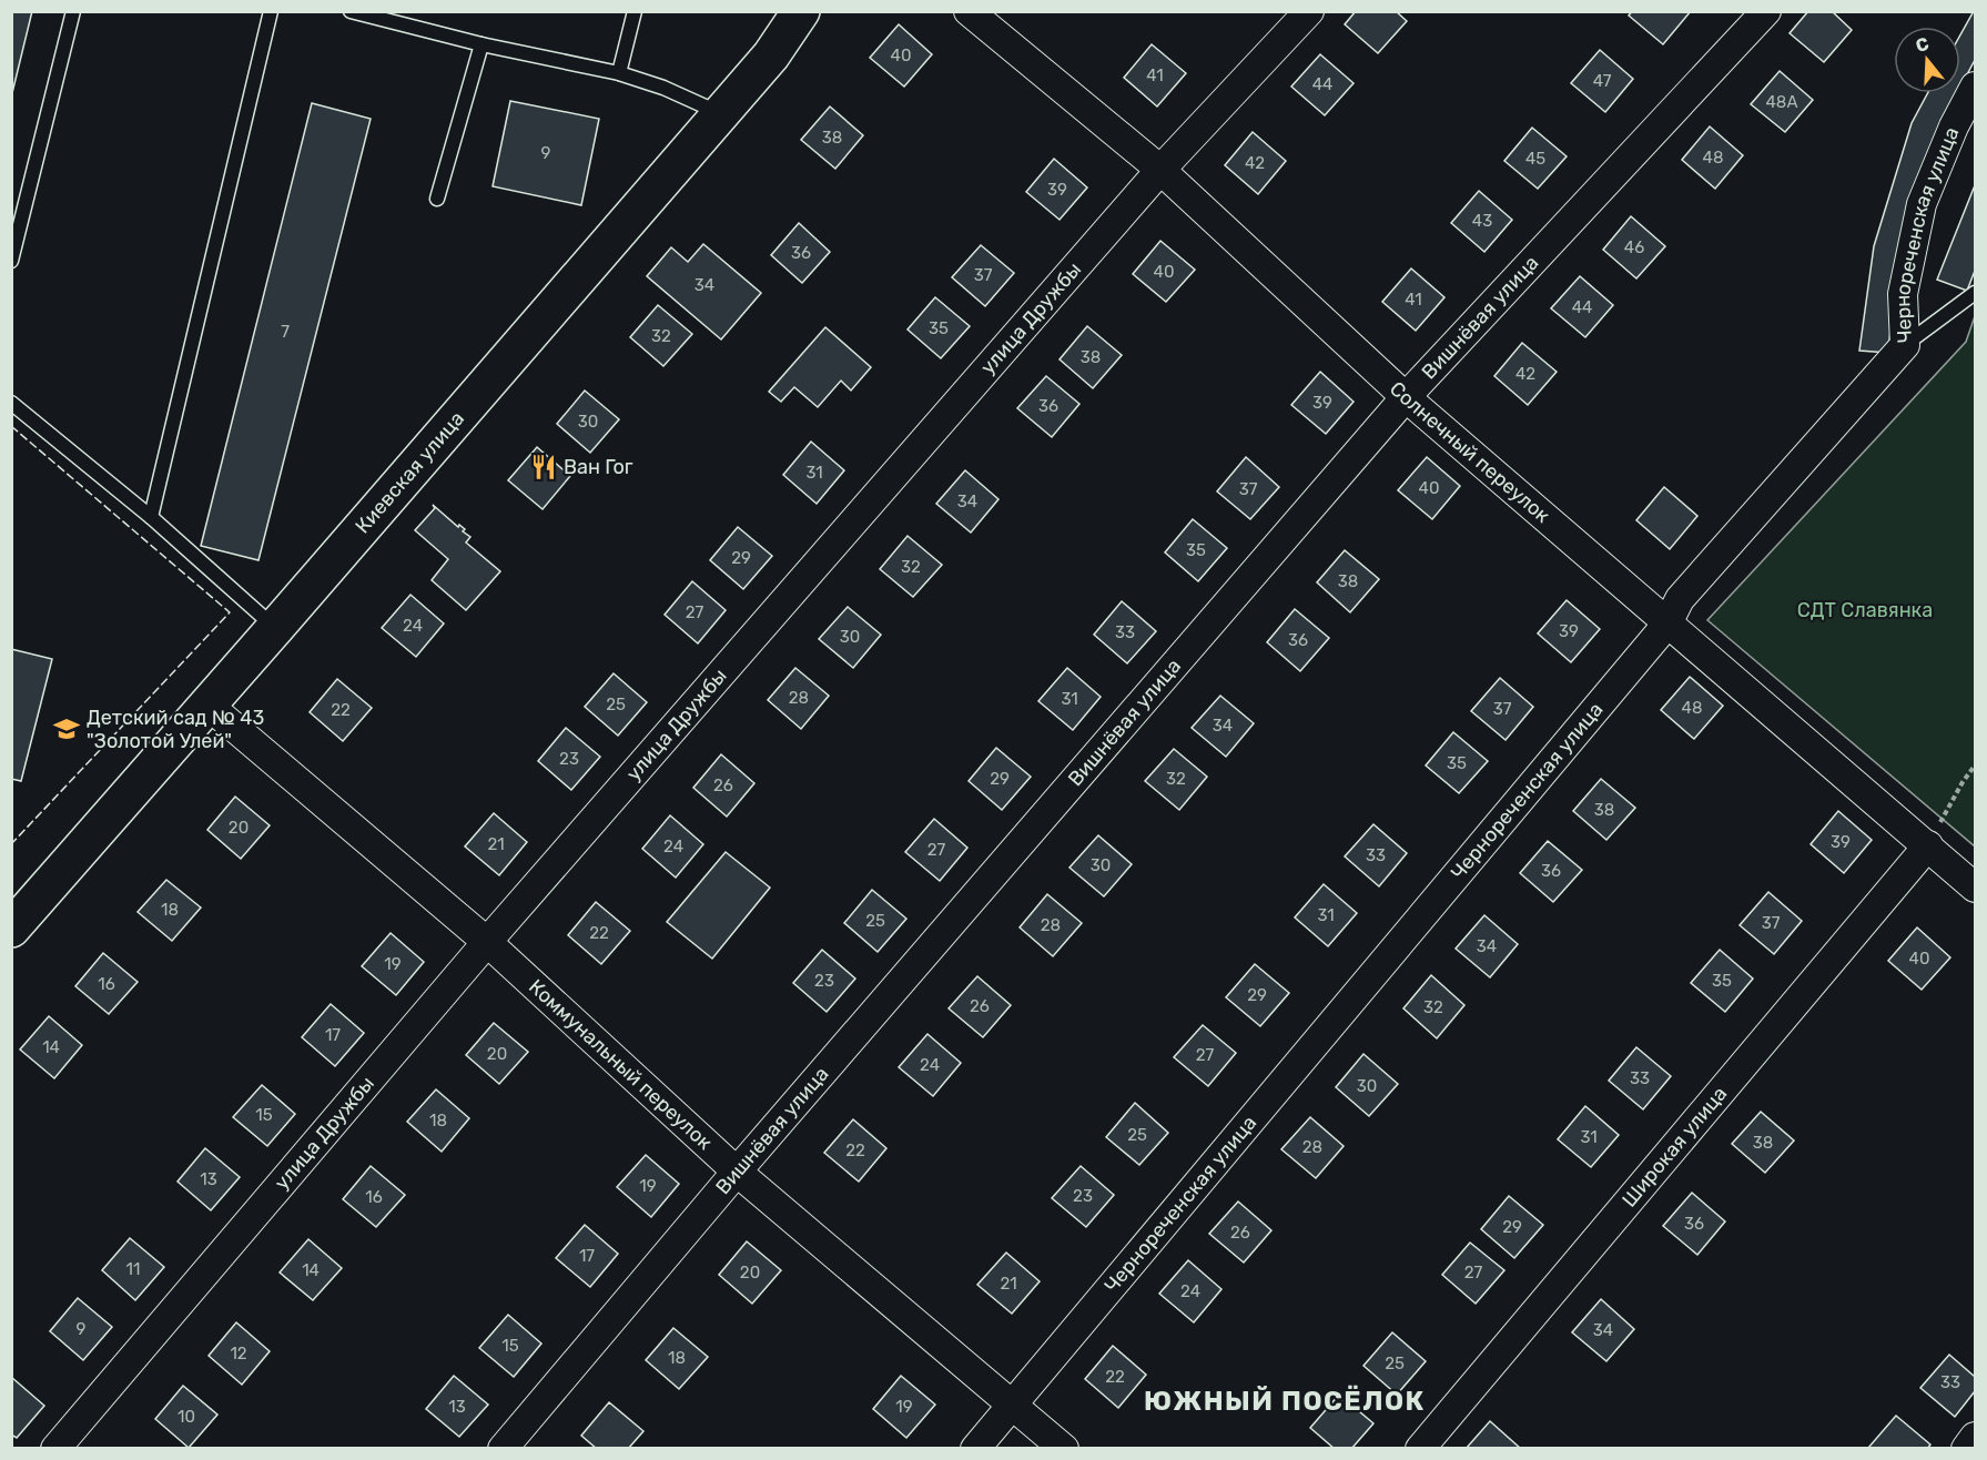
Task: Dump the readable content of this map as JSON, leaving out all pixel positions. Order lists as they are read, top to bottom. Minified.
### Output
{"streets":{"main road":["Киевская улица"],"street":["Чернореченская улица","Вишнёвая улица","улица Дружбы","Солнечный переулок","Коммунальный переулок","Широкая улица"]},"crossings":[["Чернореченская улица","Солнечный переулок"],["Чернореченская улица","Коммунальный переулок"],["Вишнёвая улица","Солнечный переулок"],["Вишнёвая улица","Коммунальный переулок"],["улица Дружбы","Солнечный переулок"],["улица Дружбы","Коммунальный переулок"],["Солнечный переулок","Широкая улица"],["Киевская улица","Коммунальный переулок"]],"districts":["ЮЖНЫЙ ПОСЁЛОК"],"parks":["СДТ Славянка"],"places":{"restaurant":["Ван Гог"],"school or university":["Детский сад № 43 \"Золотой Улей\""]},"house_numbers":["40","41","47","44","48А","38","9","48","45","42","39","43","46","36","40","37","34","41","44","35","7","32","38","42","39","36","30","31","40","37","34","35","29","32","38","27","24","39","33","30","36","28","31","25","48","37","22","34","23","35","29","32","26","38","20","39","21","24","27","33","30","36","18","31","25","37","28","22","34","40","19","23","35","16","29","26","32","17","14","20","27","24","33","30","15","18","25","31","38","28","22","13","19","23","16","36","29","26","17","11","14","20","27","21","24","9","34","15","12","18","25","22","33","13","19","10"],"north":"top"}
